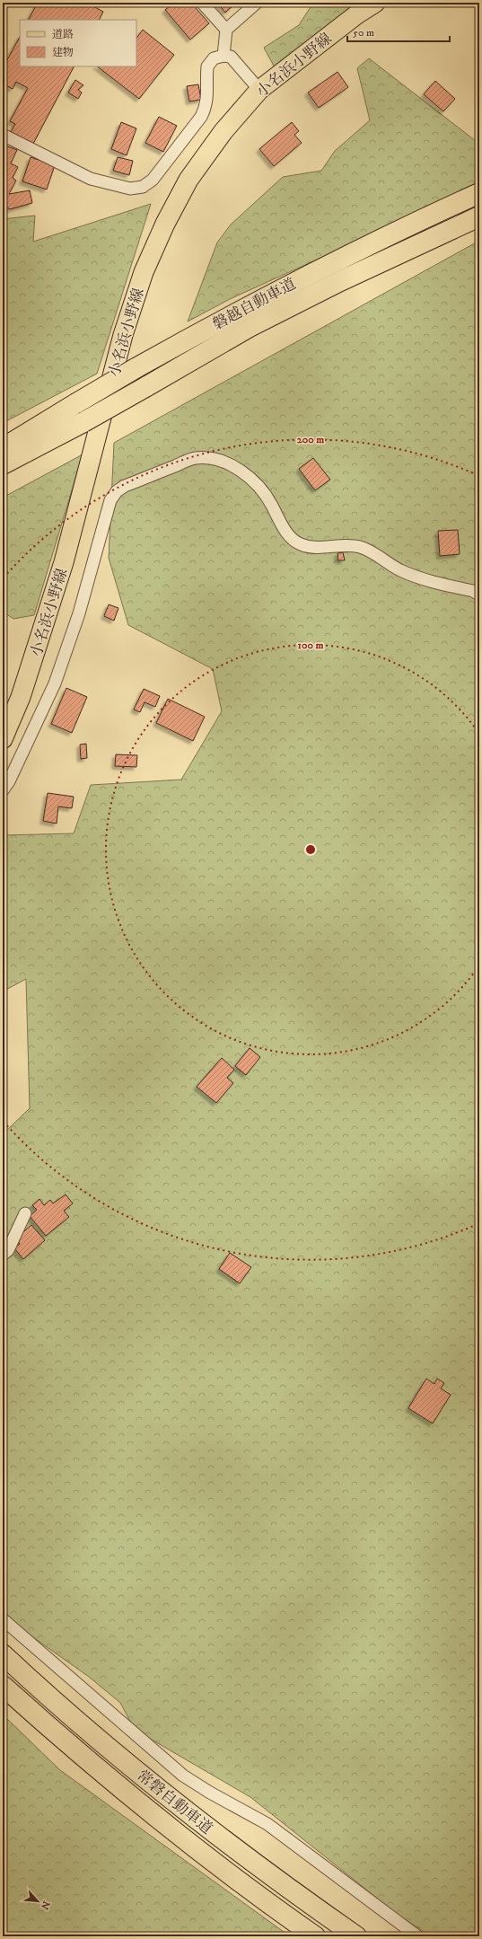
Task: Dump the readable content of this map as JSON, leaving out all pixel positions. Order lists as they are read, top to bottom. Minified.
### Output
{"streets":{"highway":["磐越自動車道","常磐自動車道"],"main road":["小名浜小野線"]},"legend":["道路","建物"],"scale_bar":"50 m","north":"bottom right","rings":["200 m","100 m"]}
